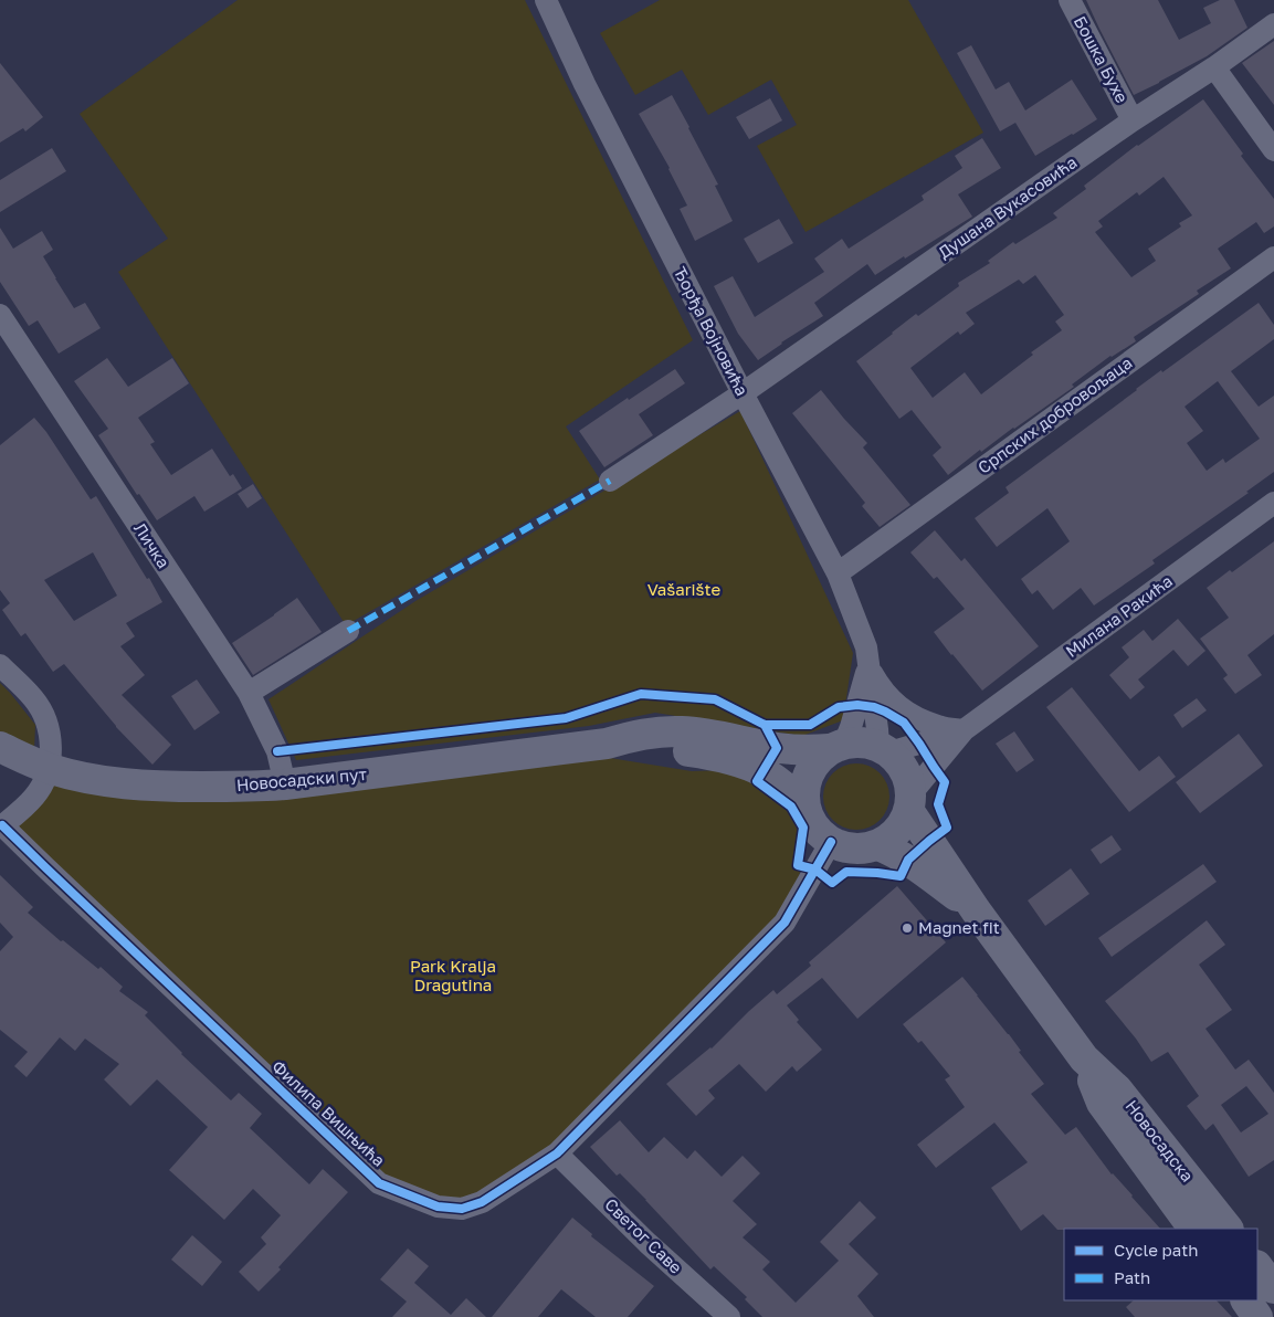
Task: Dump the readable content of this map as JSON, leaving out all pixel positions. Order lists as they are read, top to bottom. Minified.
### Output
{"streets":{"main road":["Новосадски пут","Новосадска"],"street":["Бошка Бухе","Душана Вукасовића","Ђорђа Војновића","Српских добровољаца","Личка","Милана Ракића","Филипа Вишњића","Светог Саве"]},"crossings":[["Бошка Бухе","Душана Вукасовића"],["Душана Вукасовића","Ђорђа Војновића"],["Ђорђа Војновића","Српских добровољаца"],["Ђорђа Војновића","Милана Ракића"],["Ђорђа Војновића","Новосадски пут"],["Ђорђа Војновића","Филипа Вишњића"],["Ђорђа Војновића","Новосадска"],["Личка","Новосадски пут"],["Милана Ракића","Новосадски пут"],["Милана Ракића","Филипа Вишњића"],["Милана Ракића","Новосадска"],["Новосадски пут","Филипа Вишњића"],["Новосадски пут","Новосадска"],["Филипа Вишњића","Новосадска"],["Филипа Вишњића","Светог Саве"]],"parks":["Vašarište","Park Kralja Dragutina"],"places":["Magnet fit"],"legend":["Cycle path","Path"]}
